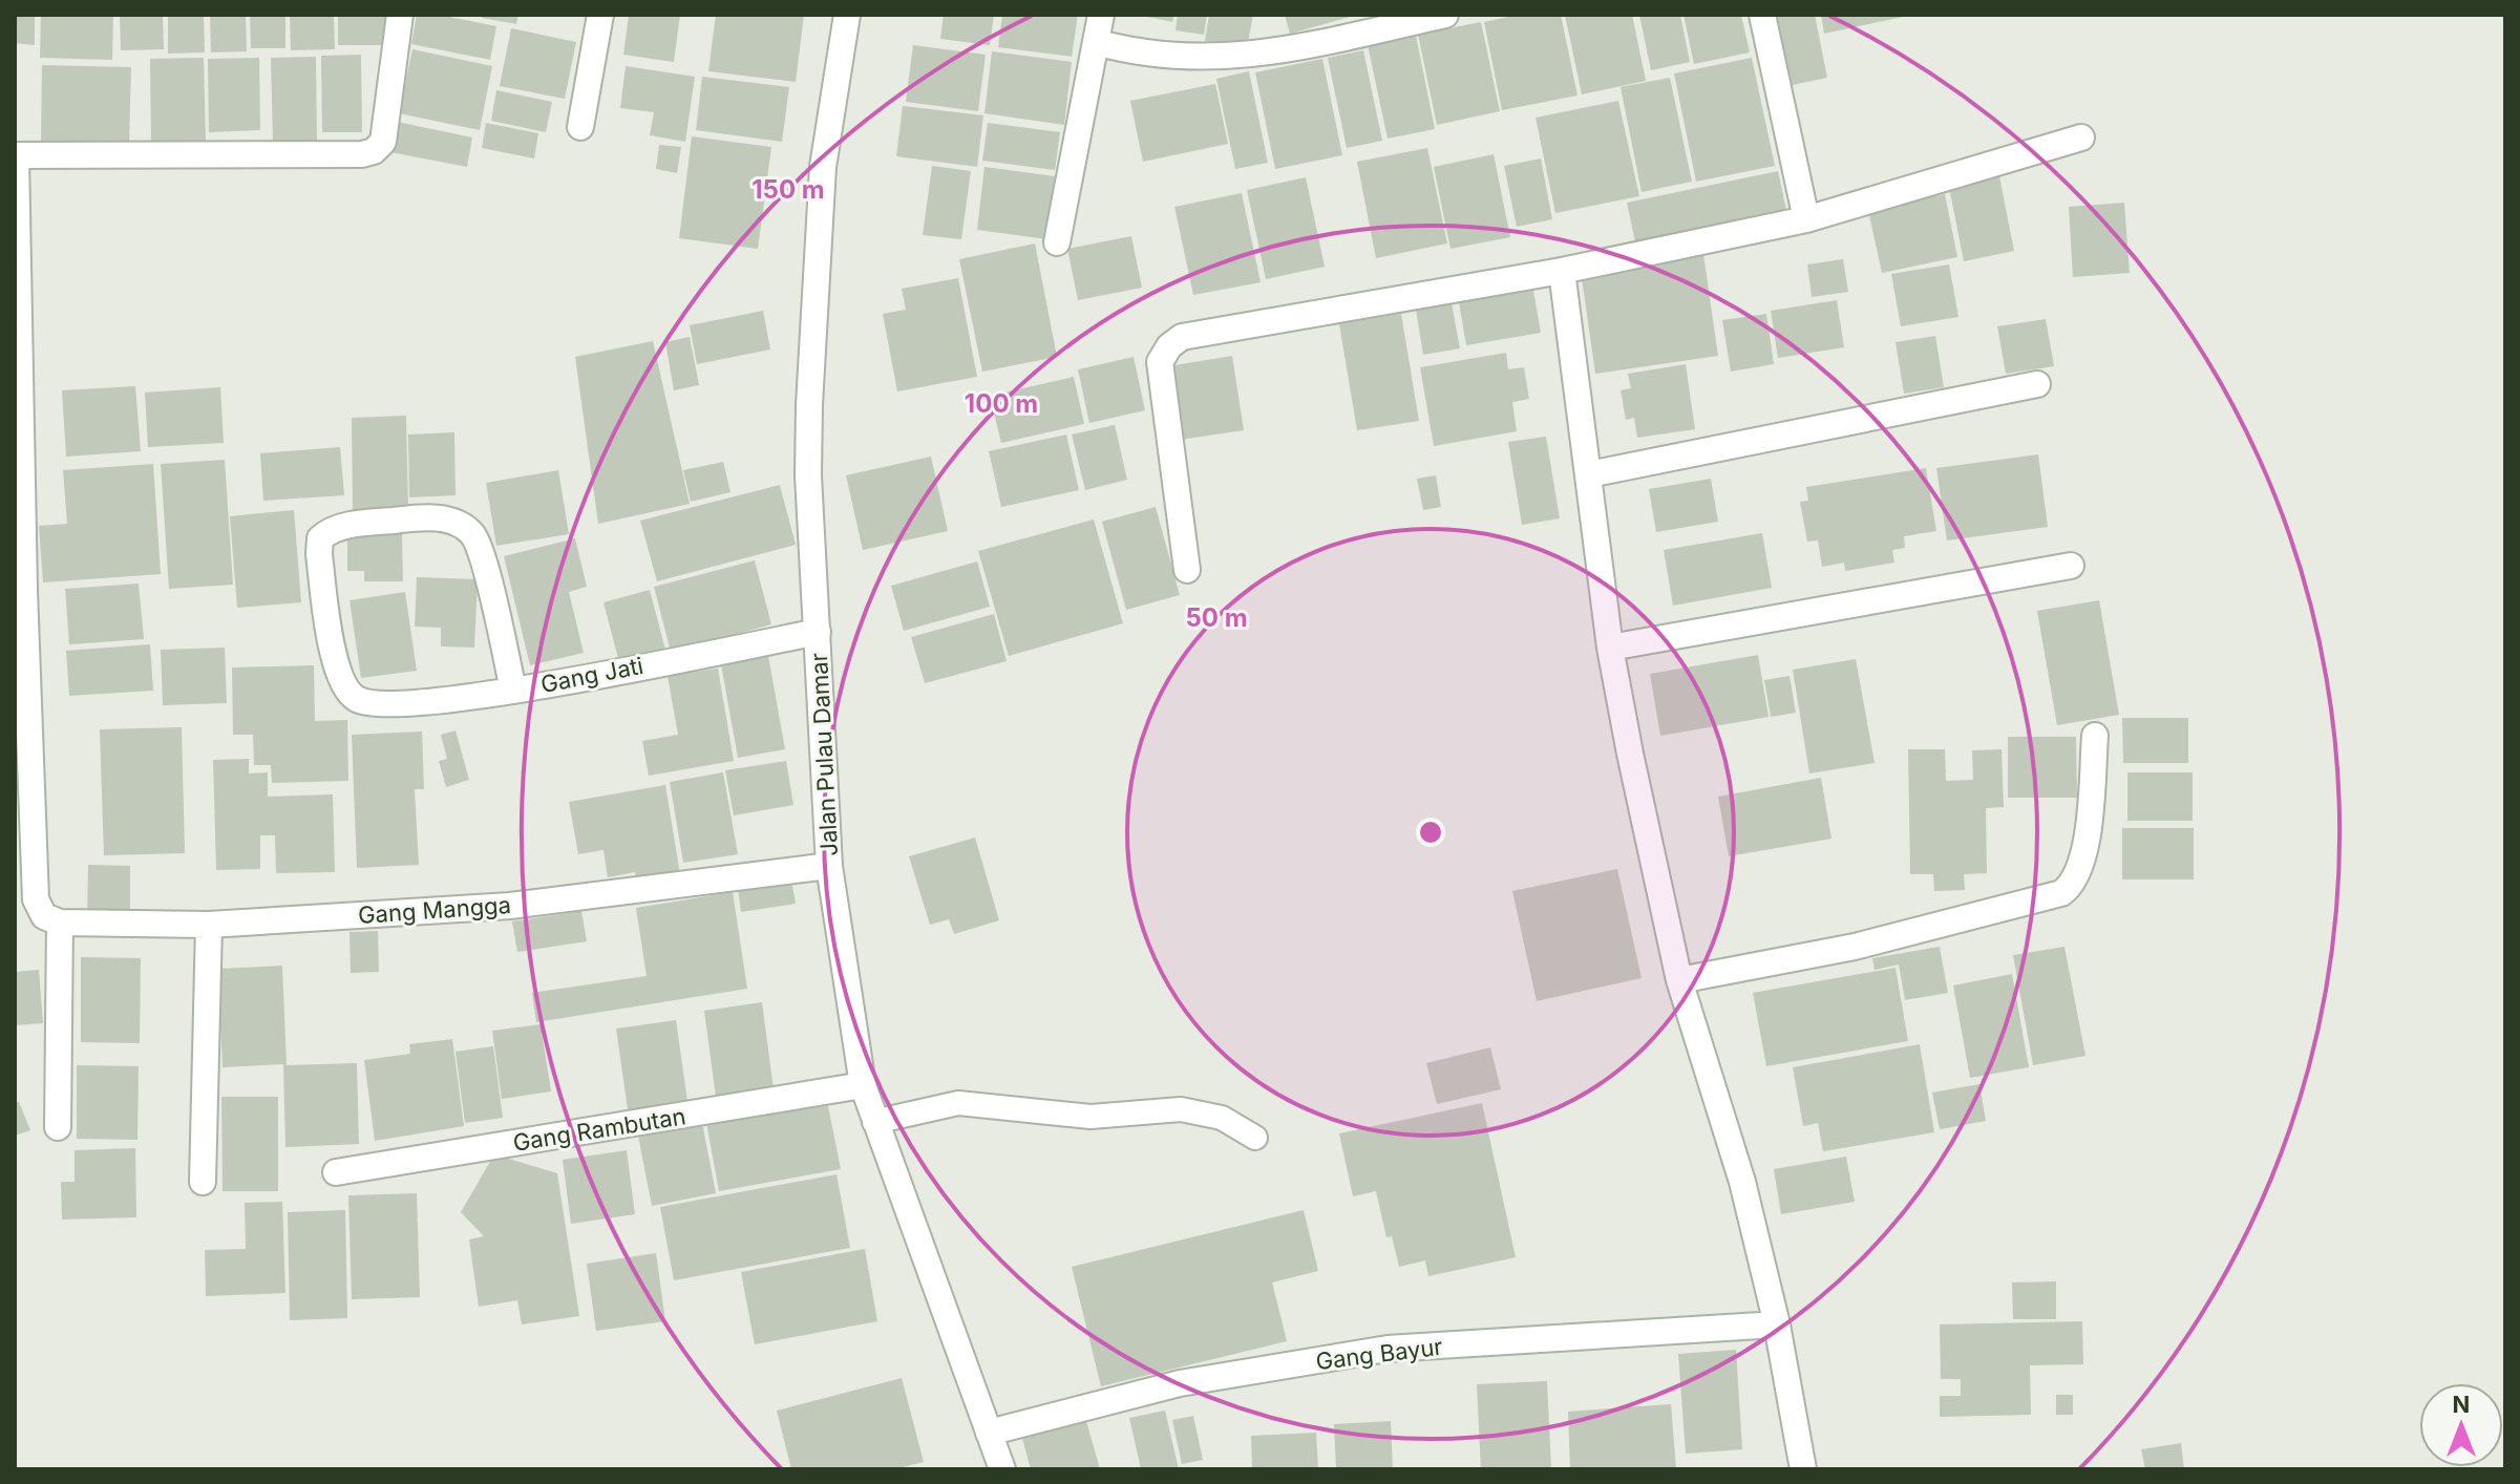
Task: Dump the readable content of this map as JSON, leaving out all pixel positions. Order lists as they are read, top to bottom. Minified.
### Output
{"streets":{"street":["Gang Jati","Jalan Pulau Damar","Gang Mangga","Gang Rambutan","Gang Bayur"]},"crossings":[["Gang Jati","Jalan Pulau Damar"],["Jalan Pulau Damar","Gang Mangga"],["Jalan Pulau Damar","Gang Rambutan"],["Jalan Pulau Damar","Gang Bayur"]],"north":"top","rings":["150 m","100 m","50 m"]}
